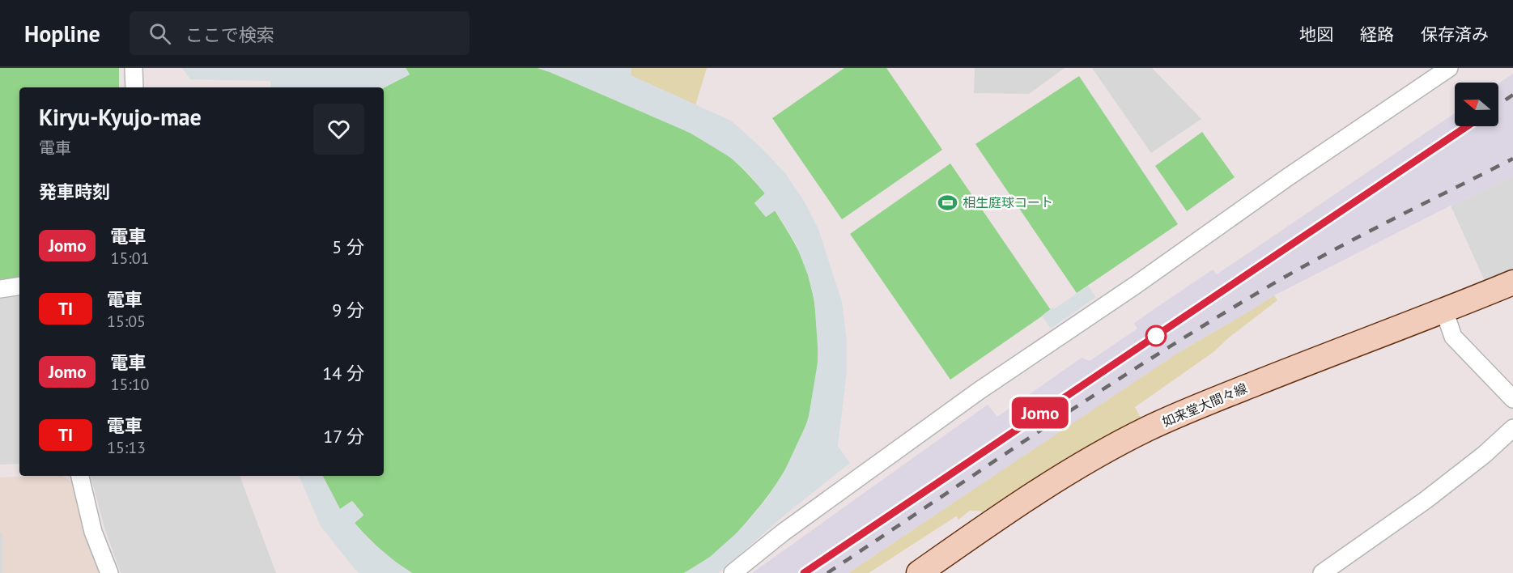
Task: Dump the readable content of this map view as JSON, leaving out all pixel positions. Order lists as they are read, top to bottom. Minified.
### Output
{"streets":{"main road":["如来堂大間々線"]},"places":{"sports":["相生庭球コート"]},"north":"left","page":{"header":"Hopline","search":"ここで検索","nav":["地図","経路","保存済み"],"on_map":"Jomo","heading":[["Kiryu-Kyujo-mae","電車"],"発車時刻"],"list":[{"mark":"Jomo","name":"電車","note":"15:01","value":"5 分"},{"mark":"TI","name":"電車","note":"15:05","value":"9 分"},{"mark":"Jomo","name":"電車","note":"15:10","value":"14 分"},{"mark":"TI","name":"電車","note":"15:13","value":"17 分"}]}}
